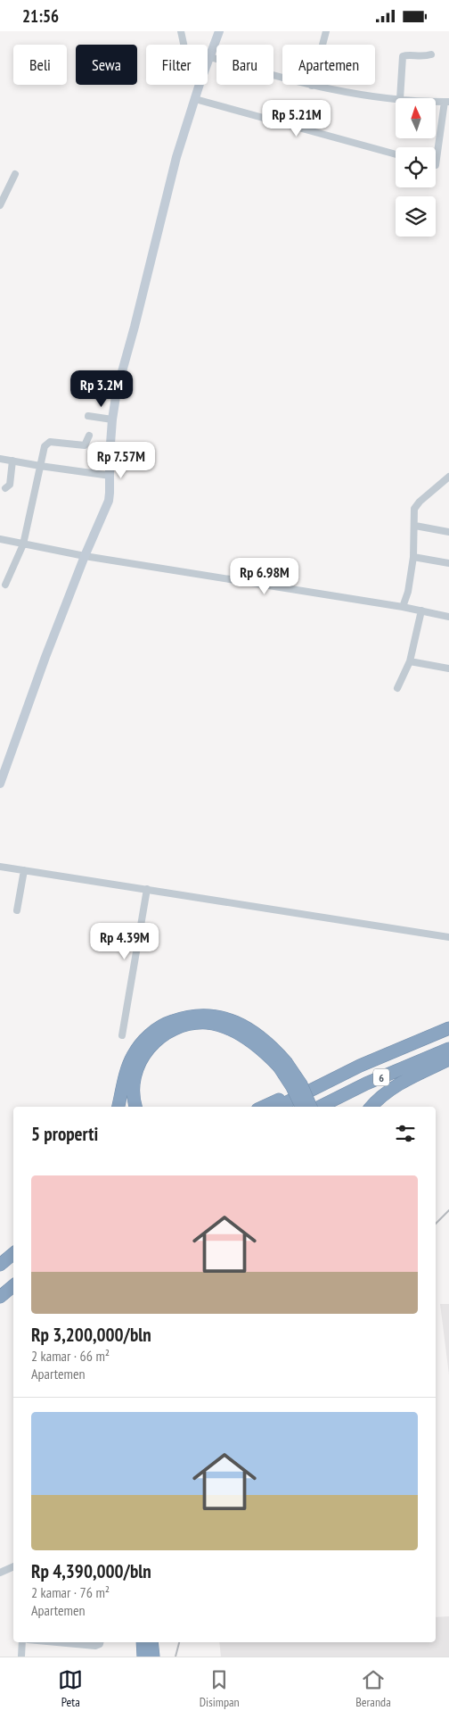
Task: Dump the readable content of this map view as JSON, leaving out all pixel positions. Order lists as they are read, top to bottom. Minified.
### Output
{"streets":{"highway":["6"]},"north":"top","page":{"status":"21:56","chip":["Beli","Sewa","Filter","Baru","Apartemen"],"price":["Rp 5.21M","Rp 3.2M","Rp 7.57M","Rp 6.98M","Rp 4.39M"],"heading":"5 properti","list":[{"name":"Rp 3,200,000/bln","note":"2 kamar · 66 m² · Apartemen"},{"name":"Rp 4,390,000/bln","note":"2 kamar · 76 m² · Apartemen"}],"tabs":["Peta","Disimpan","Beranda"]}}
